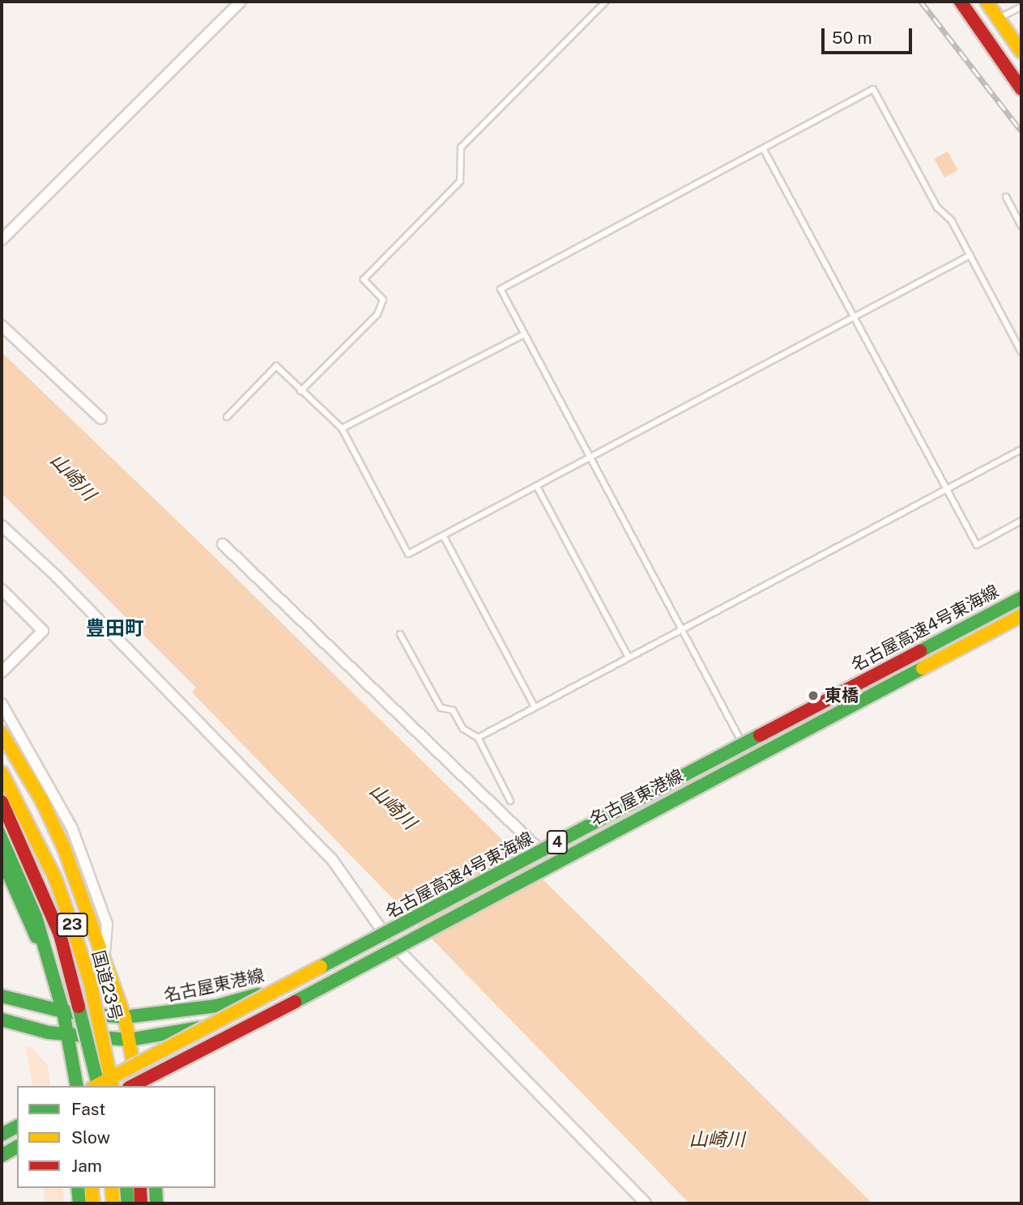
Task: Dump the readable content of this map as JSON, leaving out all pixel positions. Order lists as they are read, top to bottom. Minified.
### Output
{"streets":{"main road":["名古屋高速4号東海線","名古屋東港線","4","23","国道23号"]},"crossings":[["名古屋高速4号東海線","名古屋東港線"]],"districts":["豊田町"],"water":["山崎川"],"places":["東橋"],"legend":["Fast","Slow","Jam"],"scale_bar":"50 m"}
